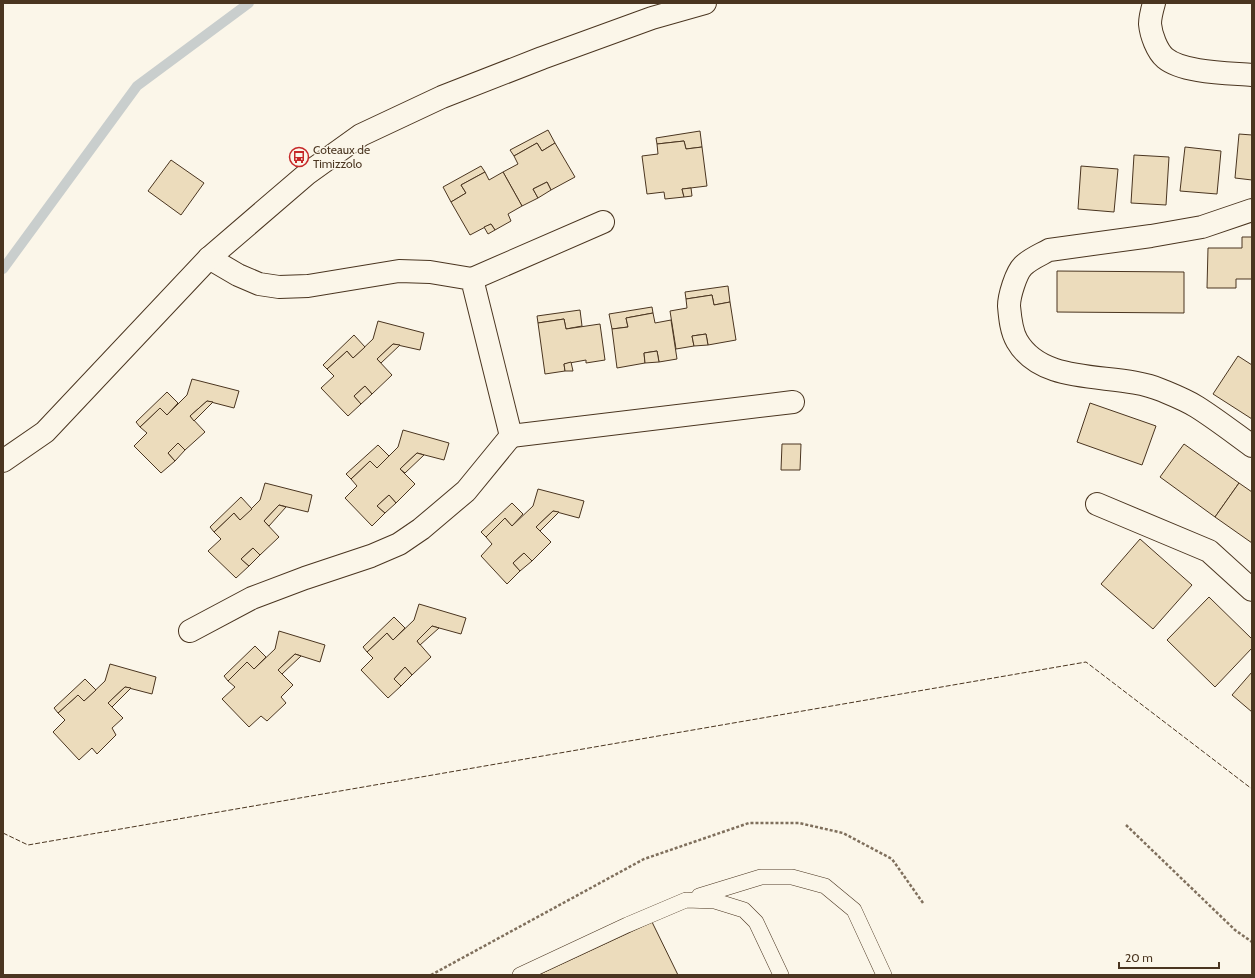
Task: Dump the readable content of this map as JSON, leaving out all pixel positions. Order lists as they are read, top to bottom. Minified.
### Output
{"places":{"bus stop":["Coteaux de Timizzolo"]},"scale_bar":"20 m"}
